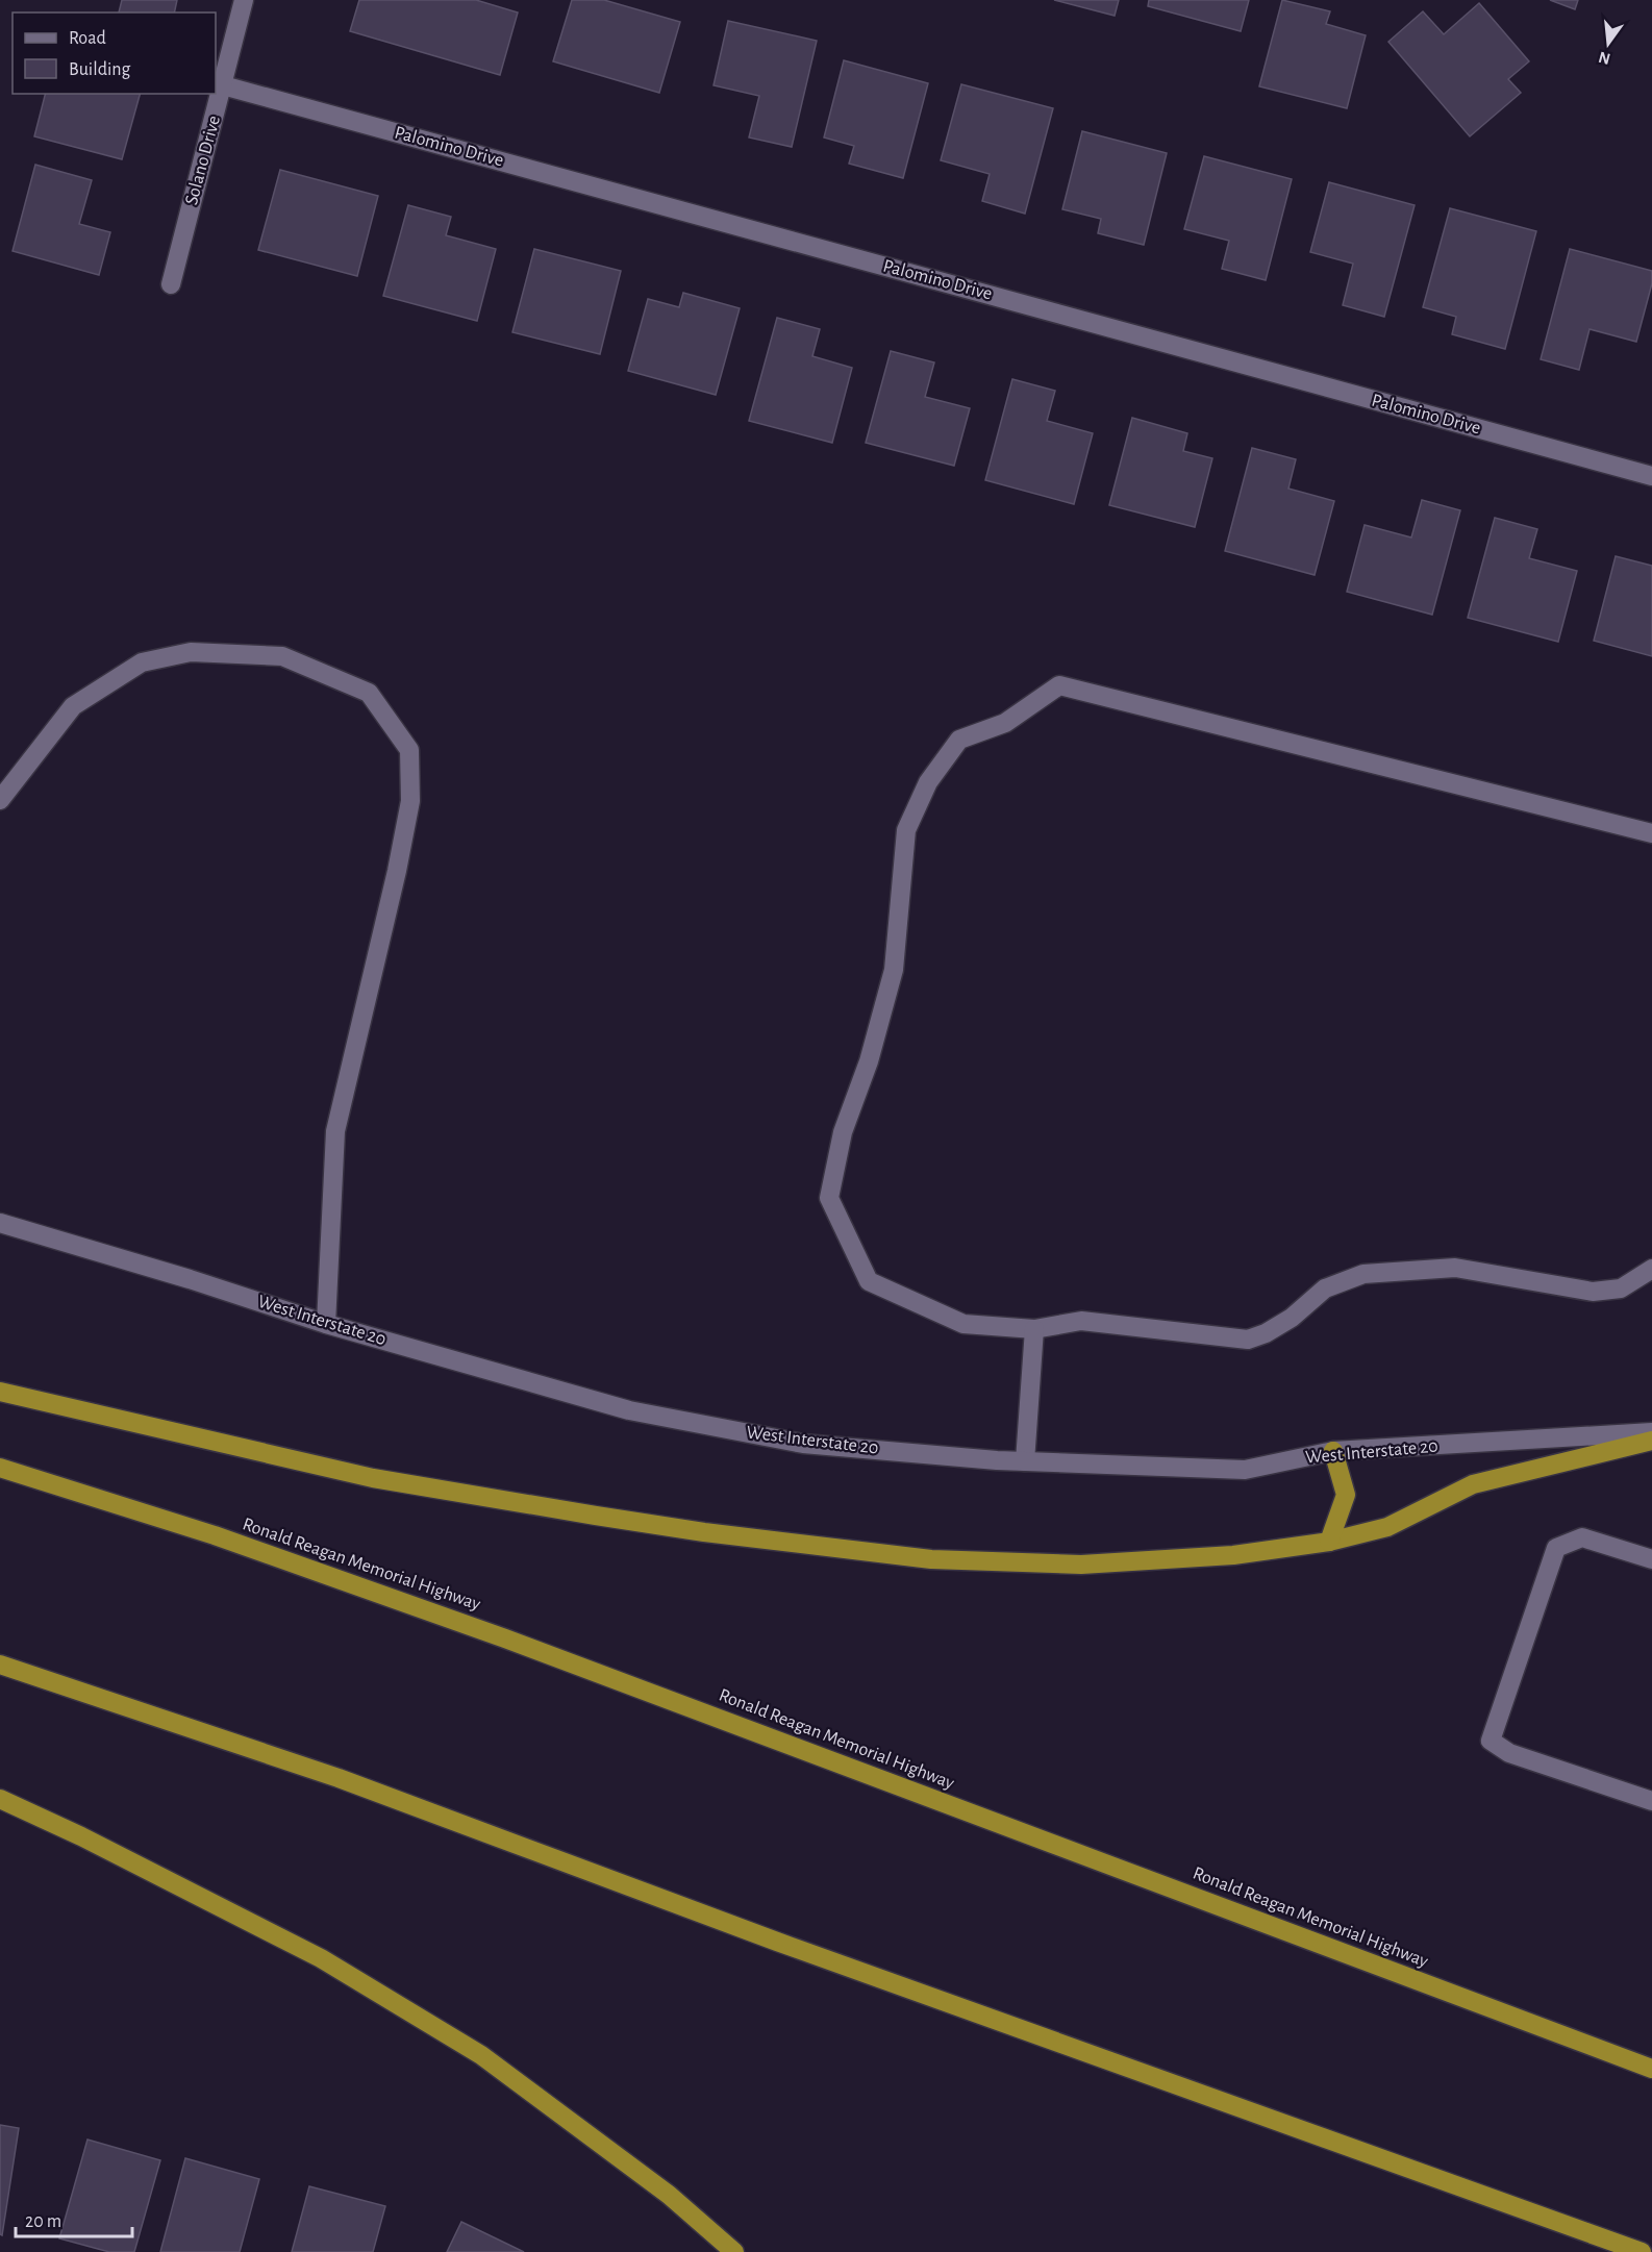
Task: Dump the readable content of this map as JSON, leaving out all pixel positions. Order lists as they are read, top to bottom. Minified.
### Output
{"streets":{"highway":["Ronald Reagan Memorial Highway"],"street":["Palomino Drive","Solano Drive","West Interstate 20"]},"crossings":[["Palomino Drive","Solano Drive"]],"legend":["Road","Building"],"scale_bar":"20 m","north":"bottom"}
